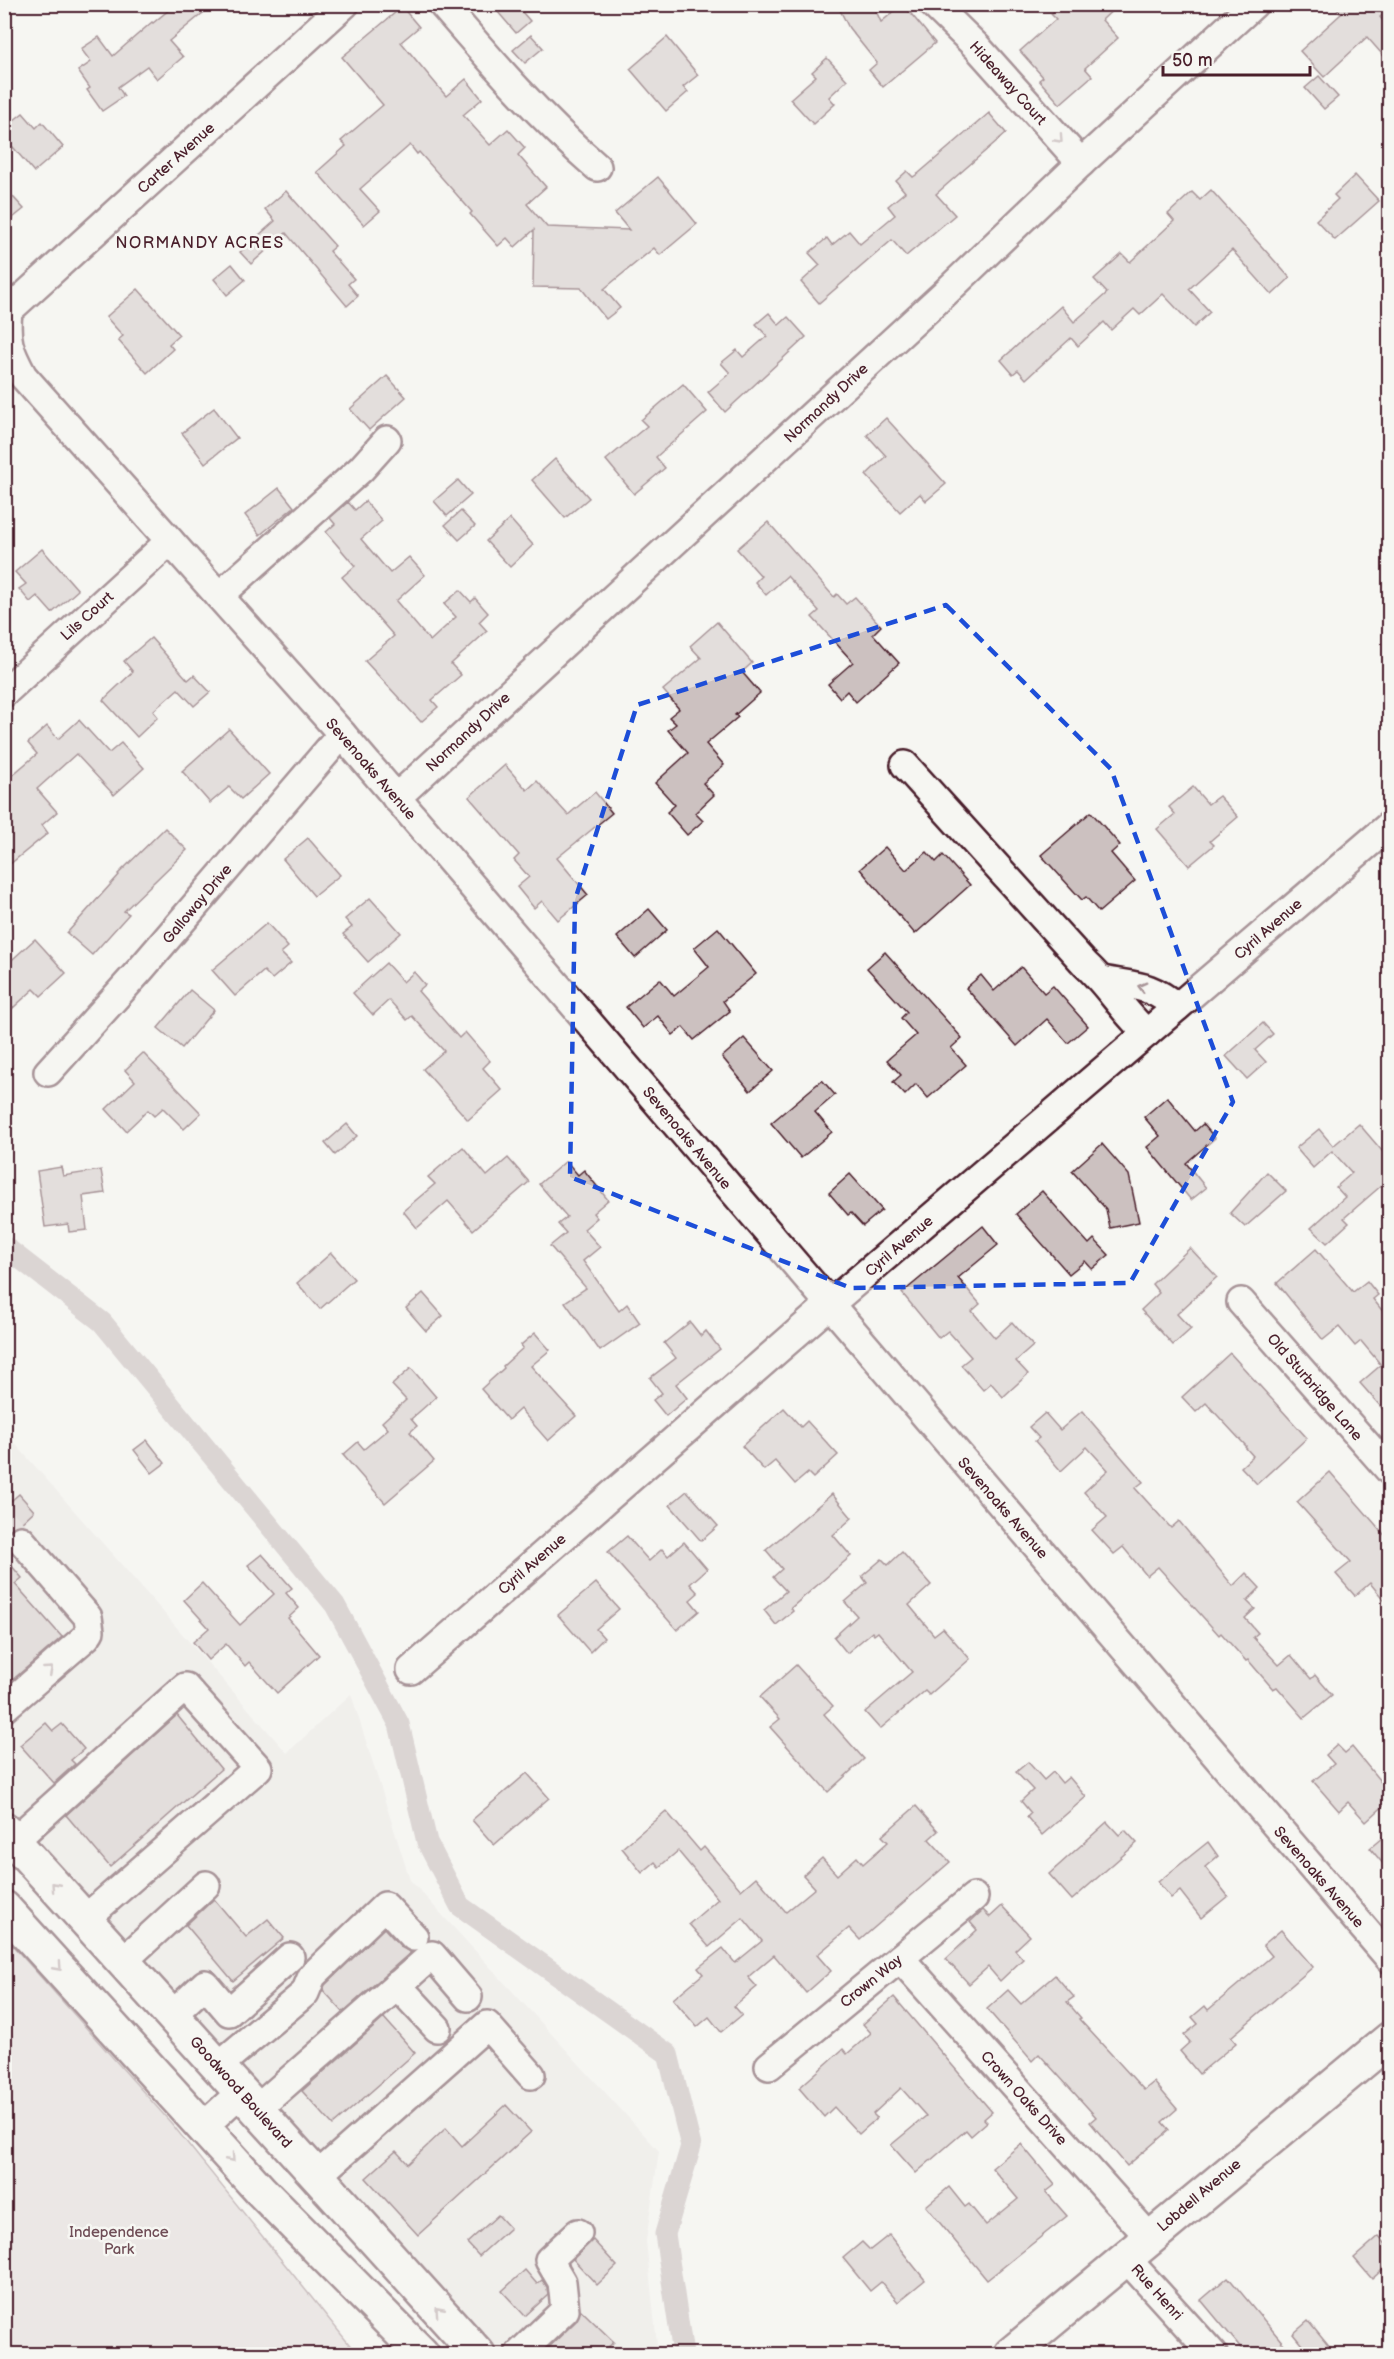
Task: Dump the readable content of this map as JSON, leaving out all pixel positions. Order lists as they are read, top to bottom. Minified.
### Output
{"streets":{"main road":["Goodwood Boulevard","Lobdell Avenue"],"street":["Hideaway Court","Carter Avenue","Normandy Drive","Lils Court","Sevenoaks Avenue","Galloway Drive","Cyril Avenue","Old Sturbridge Lane","Crown Way","Crown Oaks Drive","Rue Henri"]},"crossings":[["Hideaway Court","Normandy Drive"],["Carter Avenue","Sevenoaks Avenue"],["Normandy Drive","Sevenoaks Avenue"],["Lils Court","Sevenoaks Avenue"],["Sevenoaks Avenue","Galloway Drive"],["Sevenoaks Avenue","Cyril Avenue"],["Crown Way","Crown Oaks Drive"],["Crown Oaks Drive","Lobdell Avenue"],["Crown Oaks Drive","Rue Henri"],["Lobdell Avenue","Rue Henri"]],"one_way":["Hideaway Court"],"districts":["NORMANDY ACRES"],"parks":["Independence Park"],"scale_bar":"50 m"}
